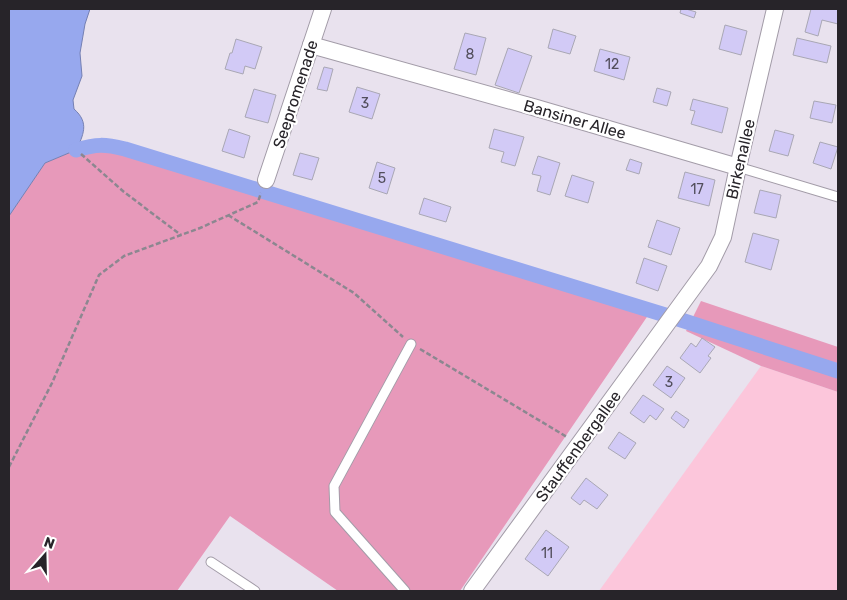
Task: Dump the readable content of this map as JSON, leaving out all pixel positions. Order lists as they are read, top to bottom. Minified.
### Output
{"streets":{"street":["Seepromenade","Bansiner Allee","Birkenallee","Stauffenbergallee"]},"crossings":[["Seepromenade","Bansiner Allee"],["Bansiner Allee","Birkenallee"],["Birkenallee","Stauffenbergallee"]],"house_numbers":["8","12","3","5","17","3","11"],"north":"top"}
